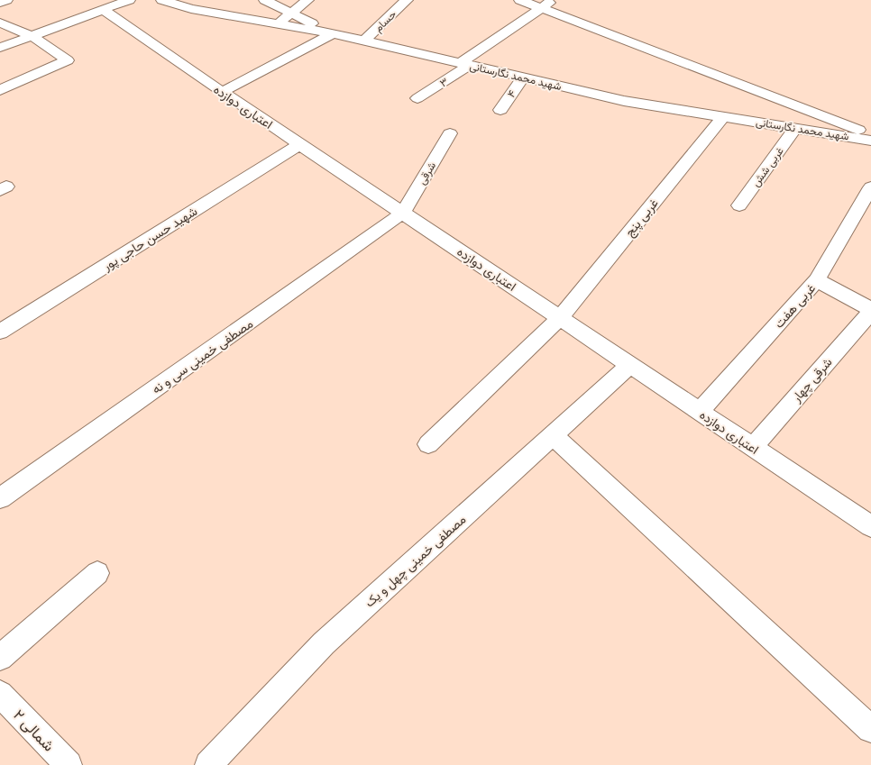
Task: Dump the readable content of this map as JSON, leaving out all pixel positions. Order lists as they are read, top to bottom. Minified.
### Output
{"streets":{"street":["حسام","شهید محمد نگارستانی","۳","۴","اعتباری دوازده","غربی شش","شرقی","غربی پنج","شهید حسن حاجی پور","غربی هفت","مصطفی خمینی سی و نه","شرقی چهار","مصطفی خمینی چهل و یک","شمالی ۲"]},"crossings":[["حسام","شهید محمد نگارستانی"],["شهید محمد نگارستانی","۳"],["شهید محمد نگارستانی","۴"],["شهید محمد نگارستانی","غربی شش"],["شهید محمد نگارستانی","غربی پنج"],["اعتباری دوازده","شرقی"],["اعتباری دوازده","غربی پنج"],["اعتباری دوازده","شهید حسن حاجی پور"],["اعتباری دوازده","غربی هفت"],["اعتباری دوازده","مصطفی خمینی سی و نه"],["اعتباری دوازده","شرقی چهار"],["اعتباری دوازده","مصطفی خمینی چهل و یک"],["شرقی","مصطفی خمینی سی و نه"]]}
